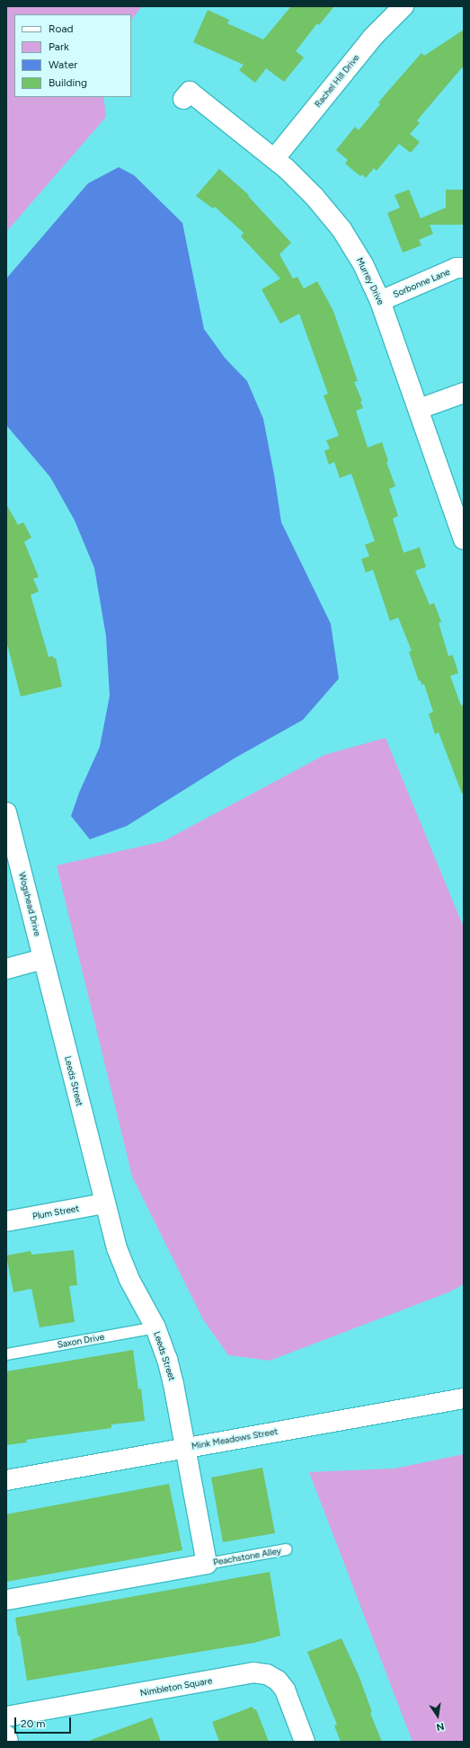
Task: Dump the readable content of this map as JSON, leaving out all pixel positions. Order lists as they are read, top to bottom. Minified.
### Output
{"streets":{"street":["Rachel Hill Drive","Murrey Drive","Sorbonne Lane","Wogshead Drive","Leeds Street","Plum Street","Mink Meadows Street","Nimbleton Square"],"lane":["Saxon Drive","Peachstone Alley"]},"crossings":[["Rachel Hill Drive","Murrey Drive"],["Murrey Drive","Sorbonne Lane"],["Wogshead Drive","Leeds Street"],["Leeds Street","Plum Street"],["Leeds Street","Saxon Drive"],["Leeds Street","Mink Meadows Street"],["Leeds Street","Peachstone Alley"]],"legend":["Road","Park","Water","Building"],"scale_bar":"20 m","north":"bottom"}
